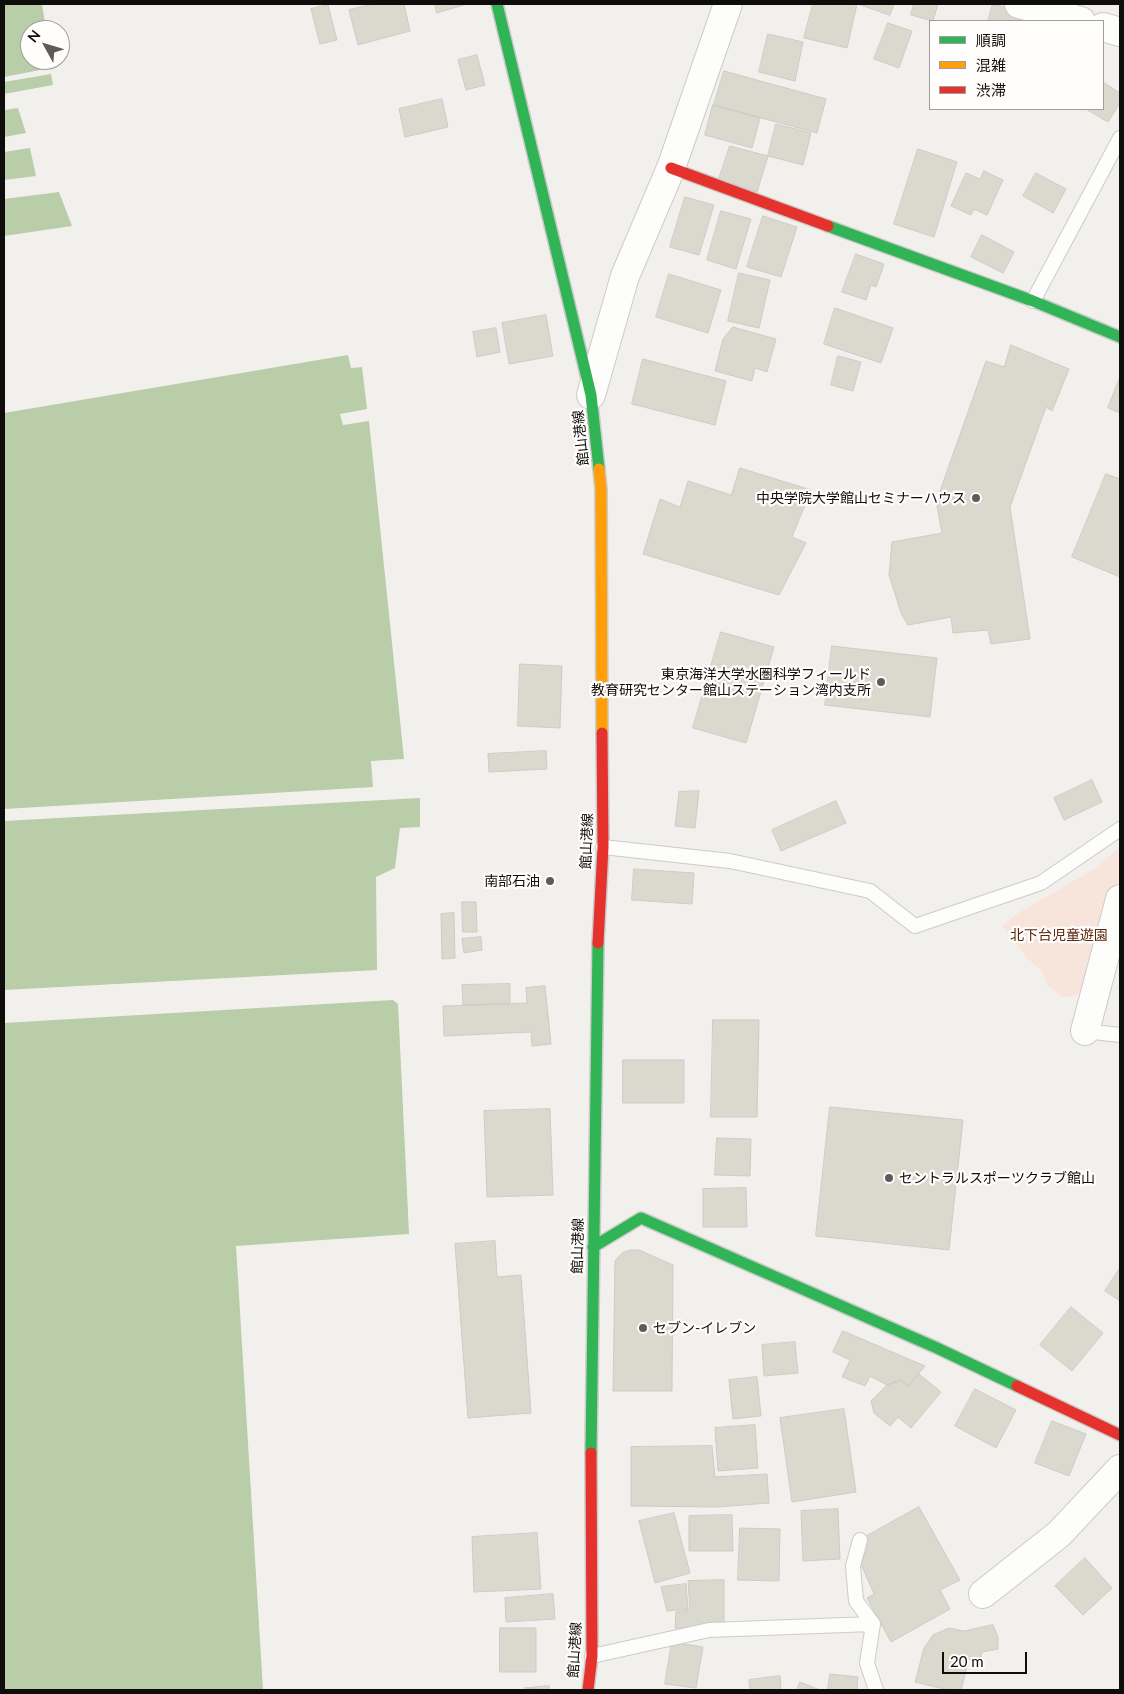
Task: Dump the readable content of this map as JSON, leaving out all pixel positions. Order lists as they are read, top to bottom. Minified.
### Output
{"streets":{"main road":["館山港線"]},"parks":["北下台児童遊園"],"places":["中央学院大学館山セミナーハウス","東京海洋大学水圏科学フィールド 教育研究センター館山ステーション湾内支所","南部石油","セントラルスポーツクラブ館山","セブン-イレブン"],"legend":["順調","混雑","渋滞"],"scale_bar":"20 m","north":"top left"}
